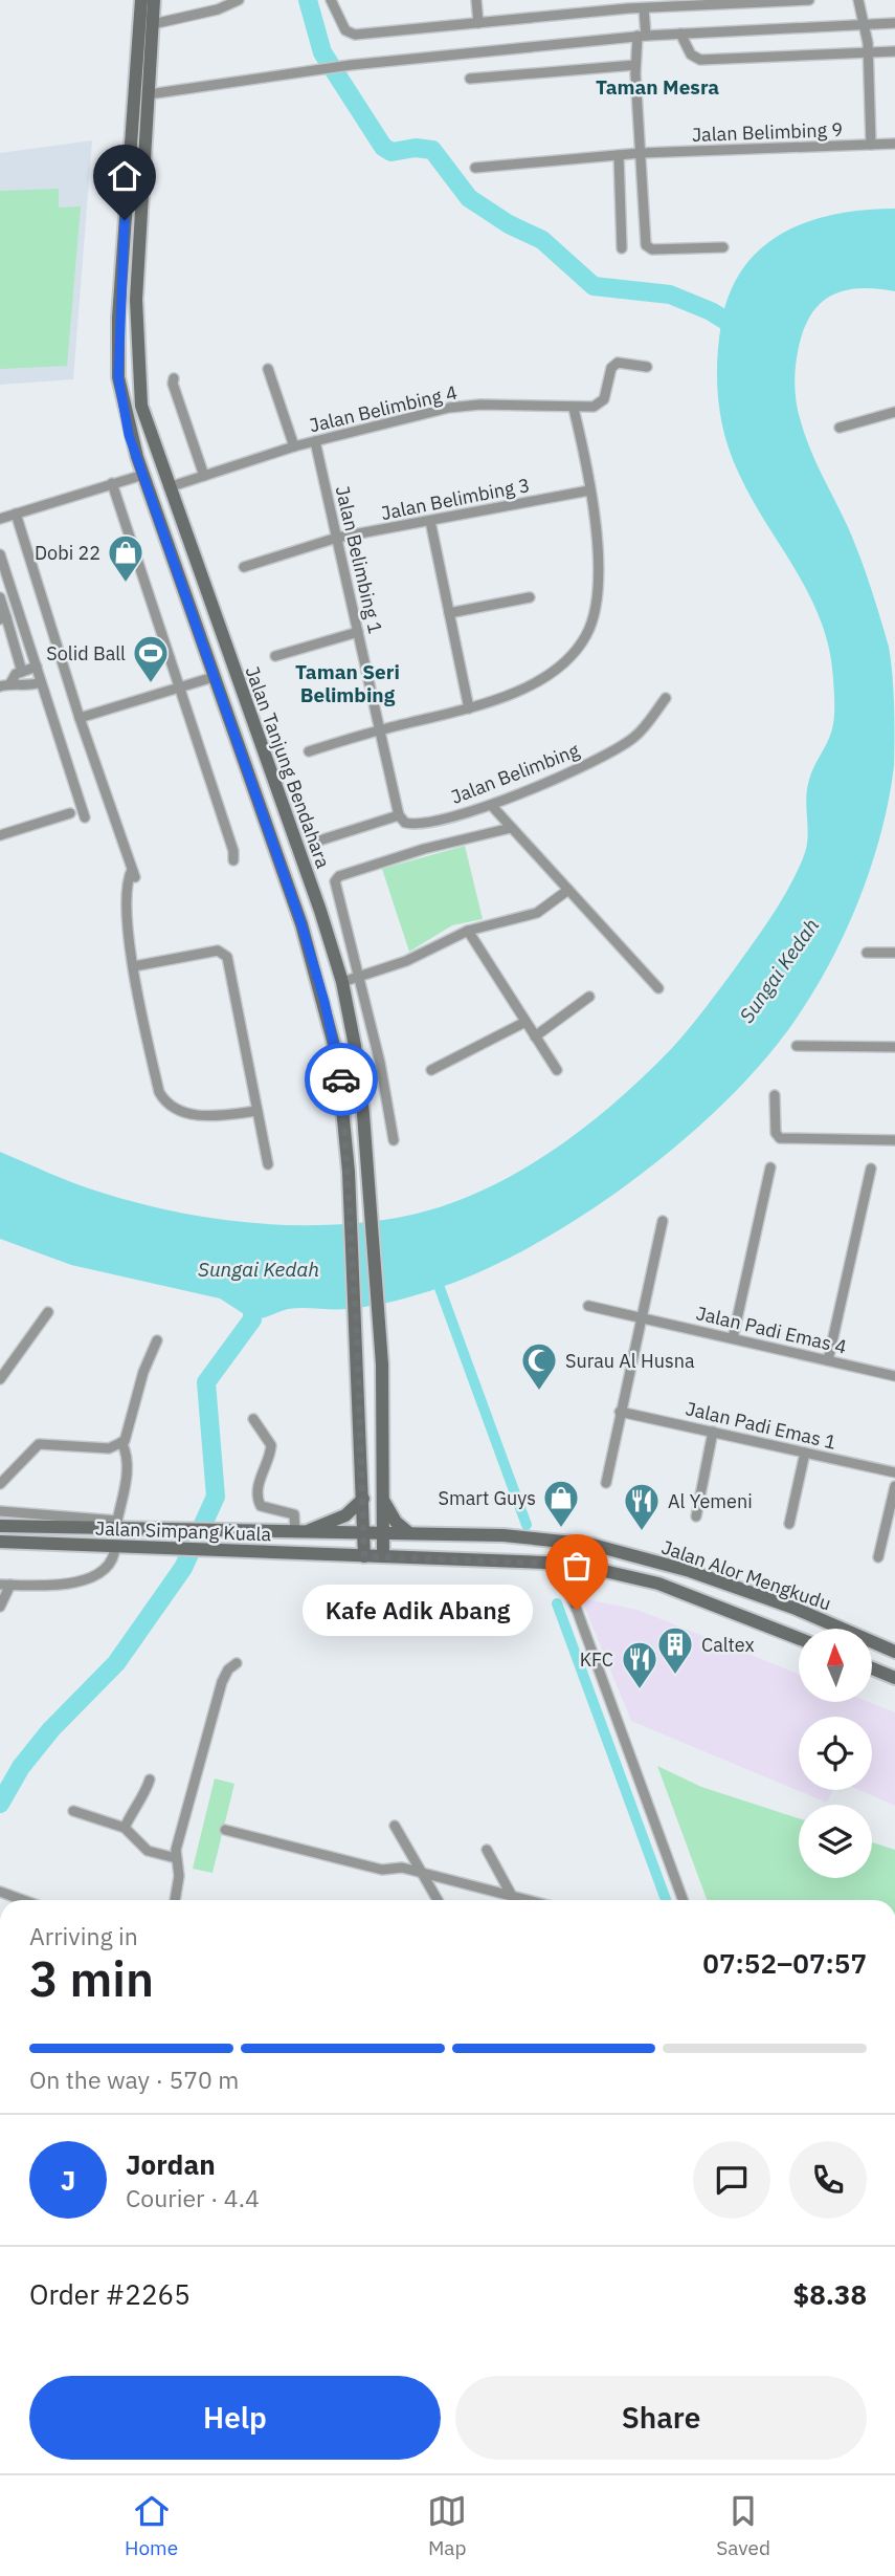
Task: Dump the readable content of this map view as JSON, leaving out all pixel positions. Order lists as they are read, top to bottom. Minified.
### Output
{"streets":{"main road":["Jalan Tanjung Bendahara","Jalan Simpang Kuala","Jalan Alor Mengkudu"],"street":["Jalan Belimbing 9","Jalan Belimbing 4","Jalan Belimbing 3","Jalan Belimbing 1","Jalan Belimbing","Jalan Padi Emas 4","Jalan Padi Emas 1"]},"crossings":[["Jalan Belimbing 4","Jalan Belimbing 1"],["Jalan Belimbing 4","Jalan Tanjung Bendahara"],["Jalan Belimbing 3","Jalan Belimbing 1"],["Jalan Belimbing 1","Jalan Belimbing"],["Jalan Tanjung Bendahara","Jalan Alor Mengkudu"],["Jalan Simpang Kuala","Jalan Alor Mengkudu"]],"districts":["Taman Mesra","Taman Seri Belimbing"],"water":["Sungai Kedah"],"places":{"shop":["Dobi 22","Smart Guys"],"sports":["Solid Ball"],"mosque":["Surau Al Husna"],"restaurant":["Al Yemeni","KFC"],"other":["Kafe Adik Abang"],"building":["Caltex"]},"north":"top","page":{"bubble":"Kafe Adik Abang","heading":["3 min","Arriving in","07:52–07:57"],"panel":["Jordan","Courier · 4.4","Order #2265","$8.38"],"bar":"On the way · 570 m","round":"J","buttons":["Help","Share"],"tabs":["Home","Map","Saved"]}}
